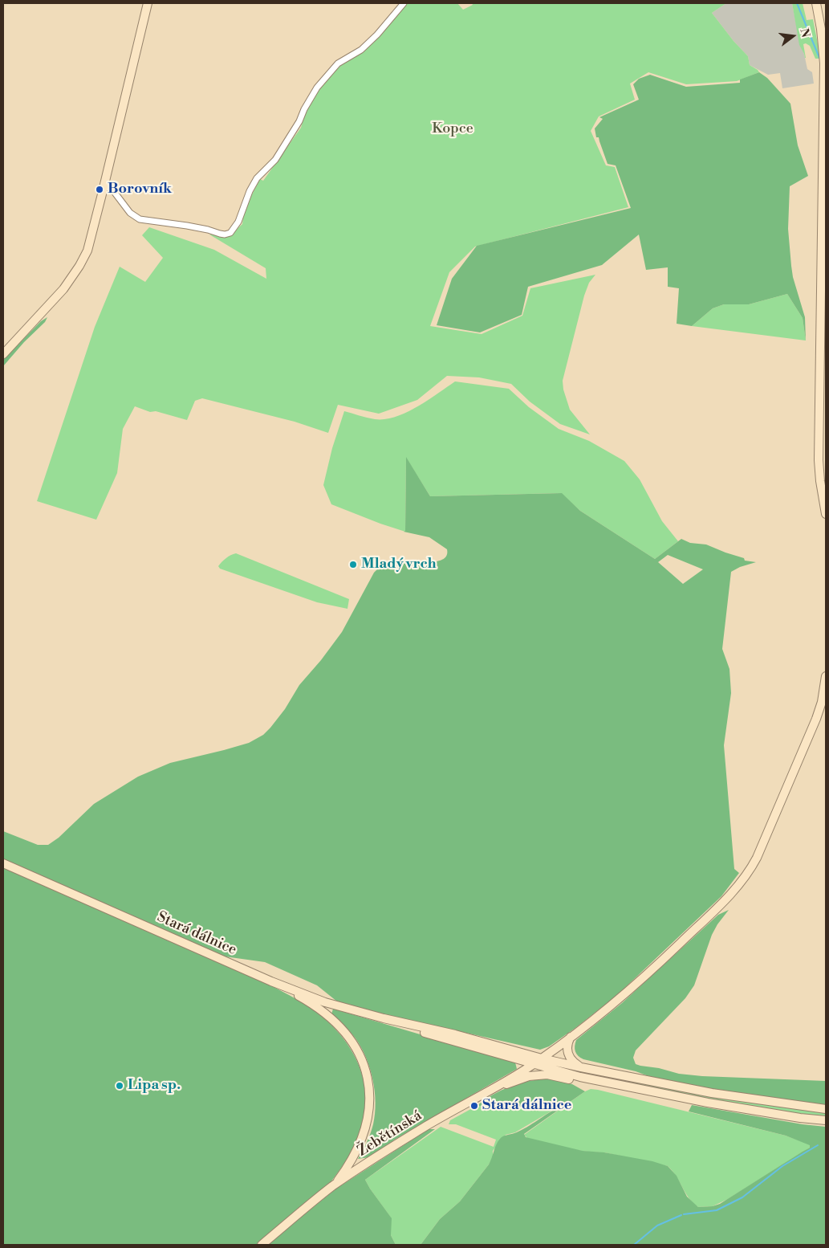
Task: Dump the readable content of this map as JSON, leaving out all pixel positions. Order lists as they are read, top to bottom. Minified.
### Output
{"streets":{"street":["Stará dálnice","Žebětínská"]},"crossings":[["Stará dálnice","Žebětínská"]],"parks":["Kopce"],"places":["Borovník","Mladý vrch","Lipa sp.","Stará dálnice"],"north":"right"}
